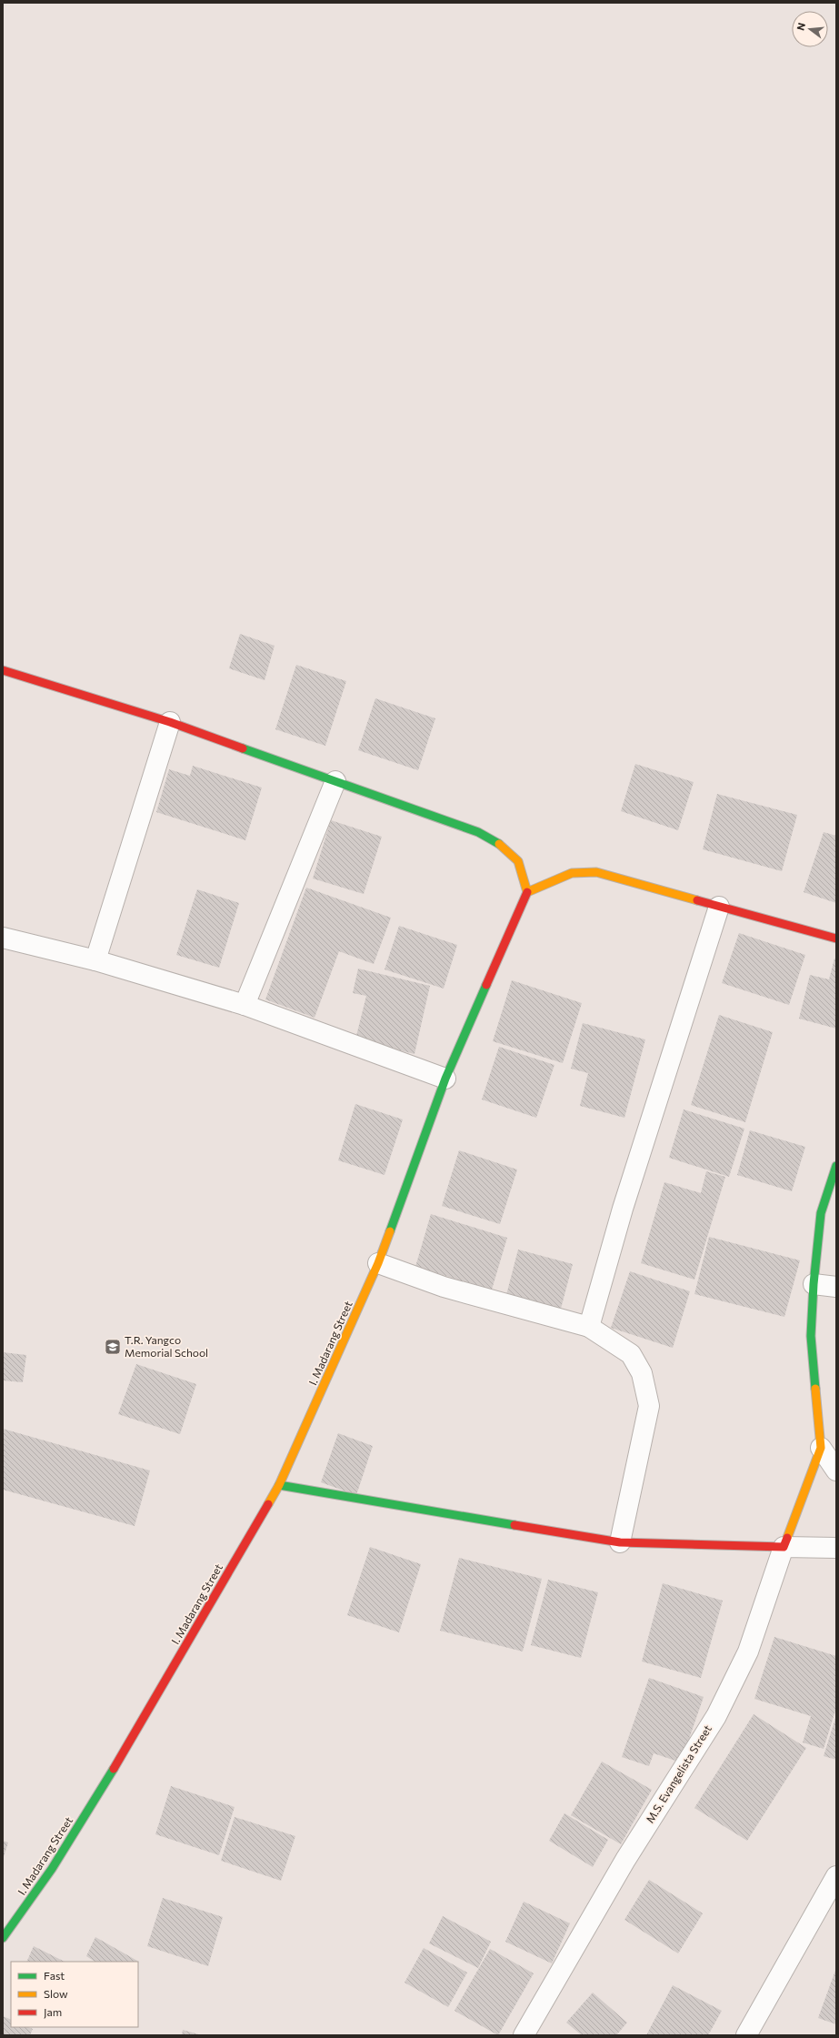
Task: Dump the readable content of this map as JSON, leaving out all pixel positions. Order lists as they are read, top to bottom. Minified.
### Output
{"streets":{"street":["I. Madarang Street","M.S. Evangelista Street"]},"places":{"school or university":["T.R. Yangco Memorial School"]},"legend":["Fast","Slow","Jam"],"north":"left"}
